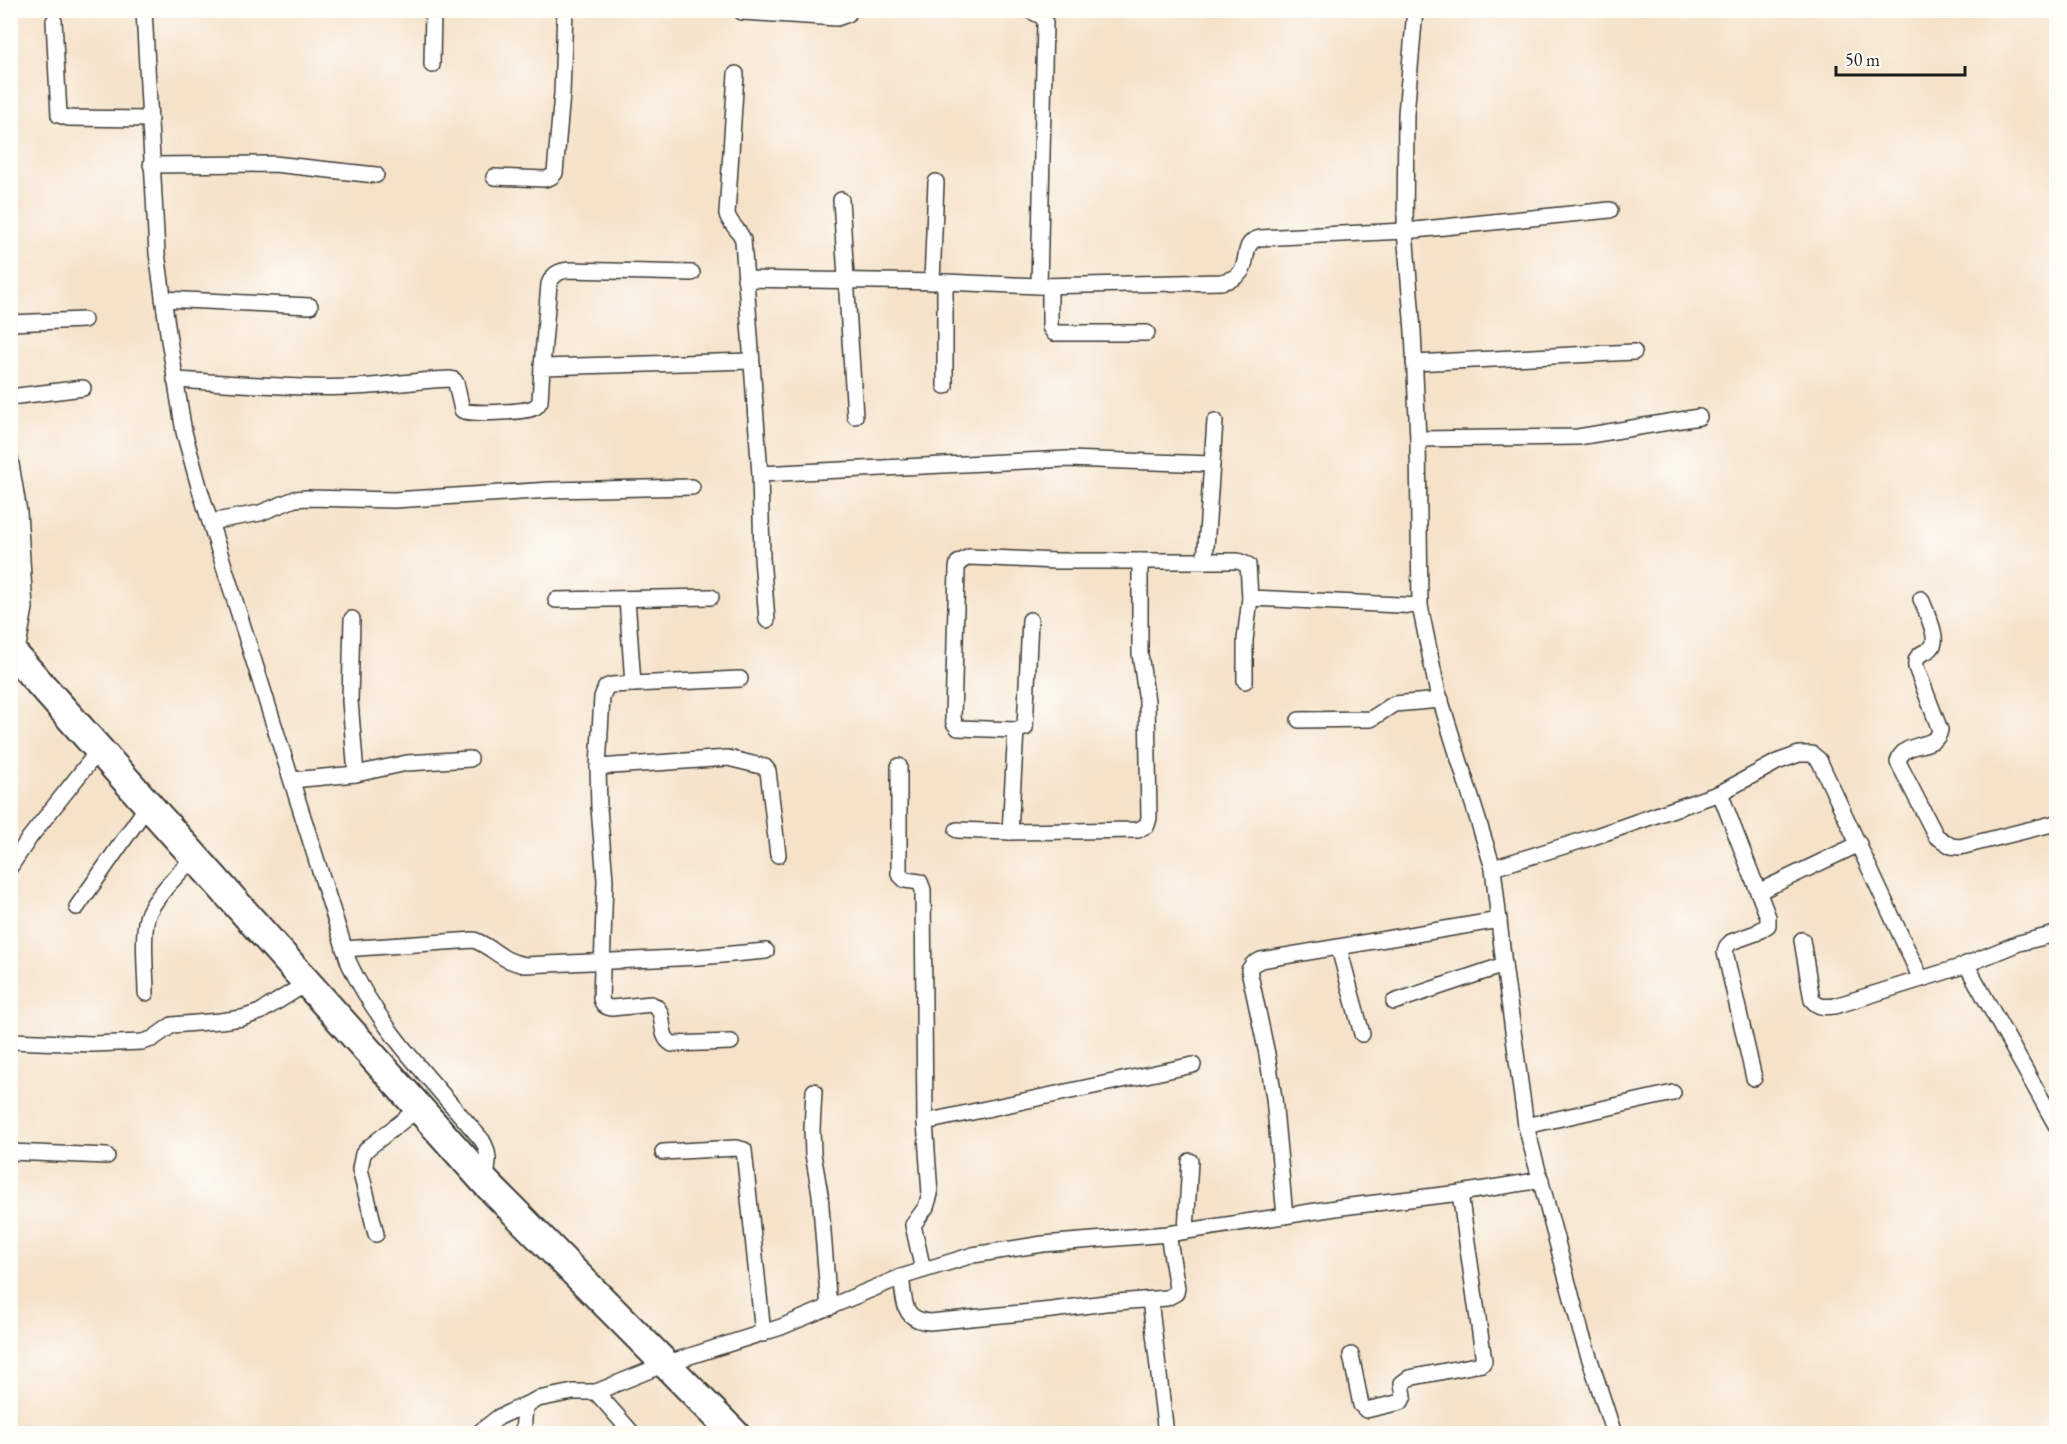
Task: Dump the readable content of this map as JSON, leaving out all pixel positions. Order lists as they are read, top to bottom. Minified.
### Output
{"scale_bar":"50 m"}
